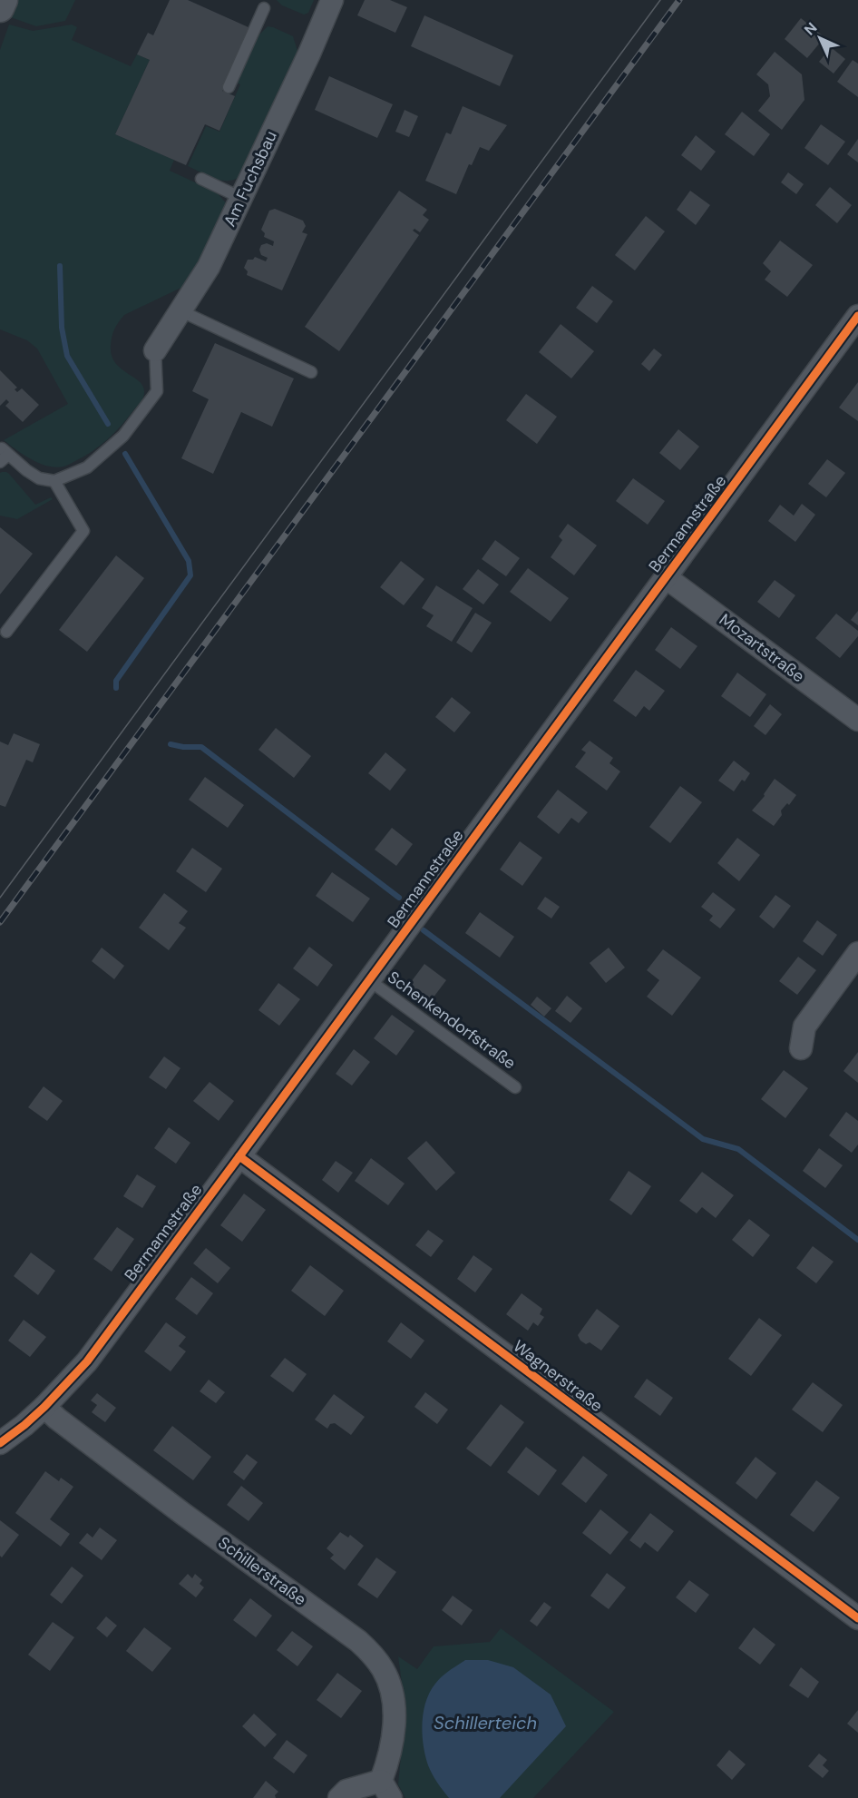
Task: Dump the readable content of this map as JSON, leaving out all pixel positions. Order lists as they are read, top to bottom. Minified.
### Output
{"streets":{"street":["Am Fuchsbau","Bermannstraße","Mozartstraße","Wagnerstraße","Schillerstraße"],"lane":["Schenkendorfstraße"]},"crossings":[["Bermannstraße","Mozartstraße"],["Bermannstraße","Schenkendorfstraße"],["Bermannstraße","Wagnerstraße"],["Bermannstraße","Schillerstraße"]],"water":["Schillerteich"],"north":"top left"}
